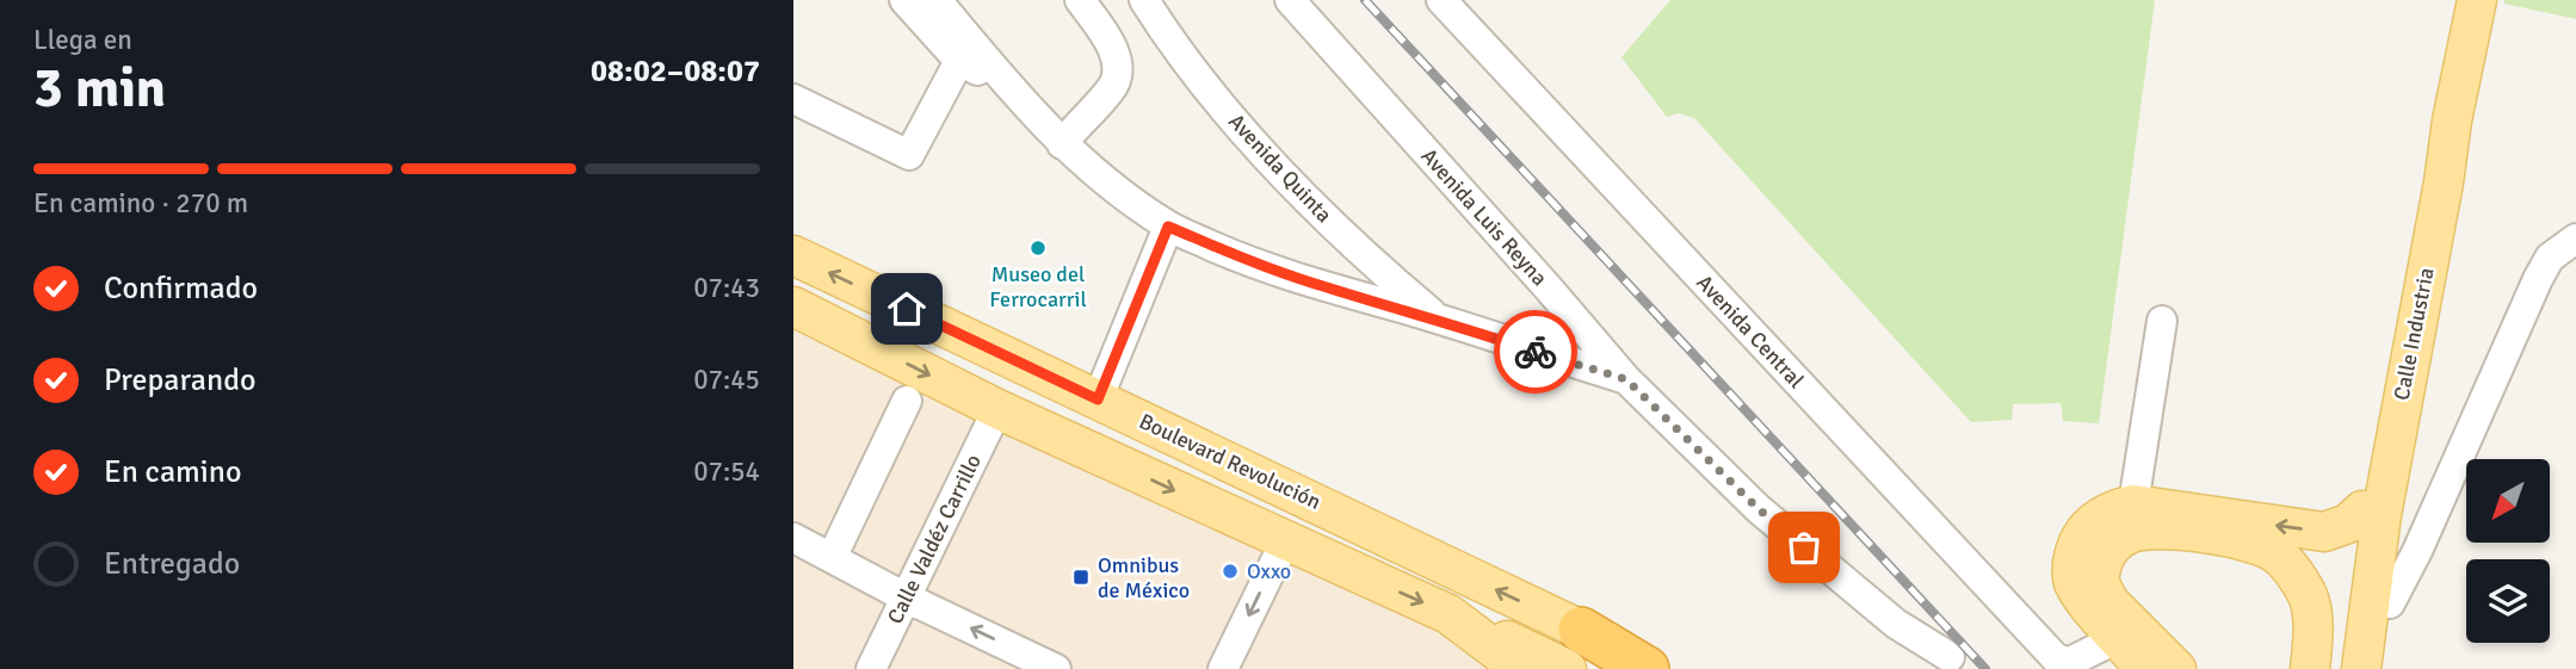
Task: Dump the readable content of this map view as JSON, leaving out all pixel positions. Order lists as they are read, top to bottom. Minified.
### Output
{"streets":{"main road":["Calle Industria","Boulevard Revolución"],"street":["Avenida Quinta","Avenida Luis Reyna","Avenida Central","Calle Valdéz Carrillo"]},"places":{"other":["Museo del Ferrocarril","Oxxo"],"transit":["Omnibus de México"]},"north":"bottom left","page":{"heading":["3 min","Llega en","08:02–08:07"],"bar":"En camino · 270 m","list":[["Confirmado","07:43"],["Preparando","07:45"],["En camino","07:54"],"Entregado"]}}
